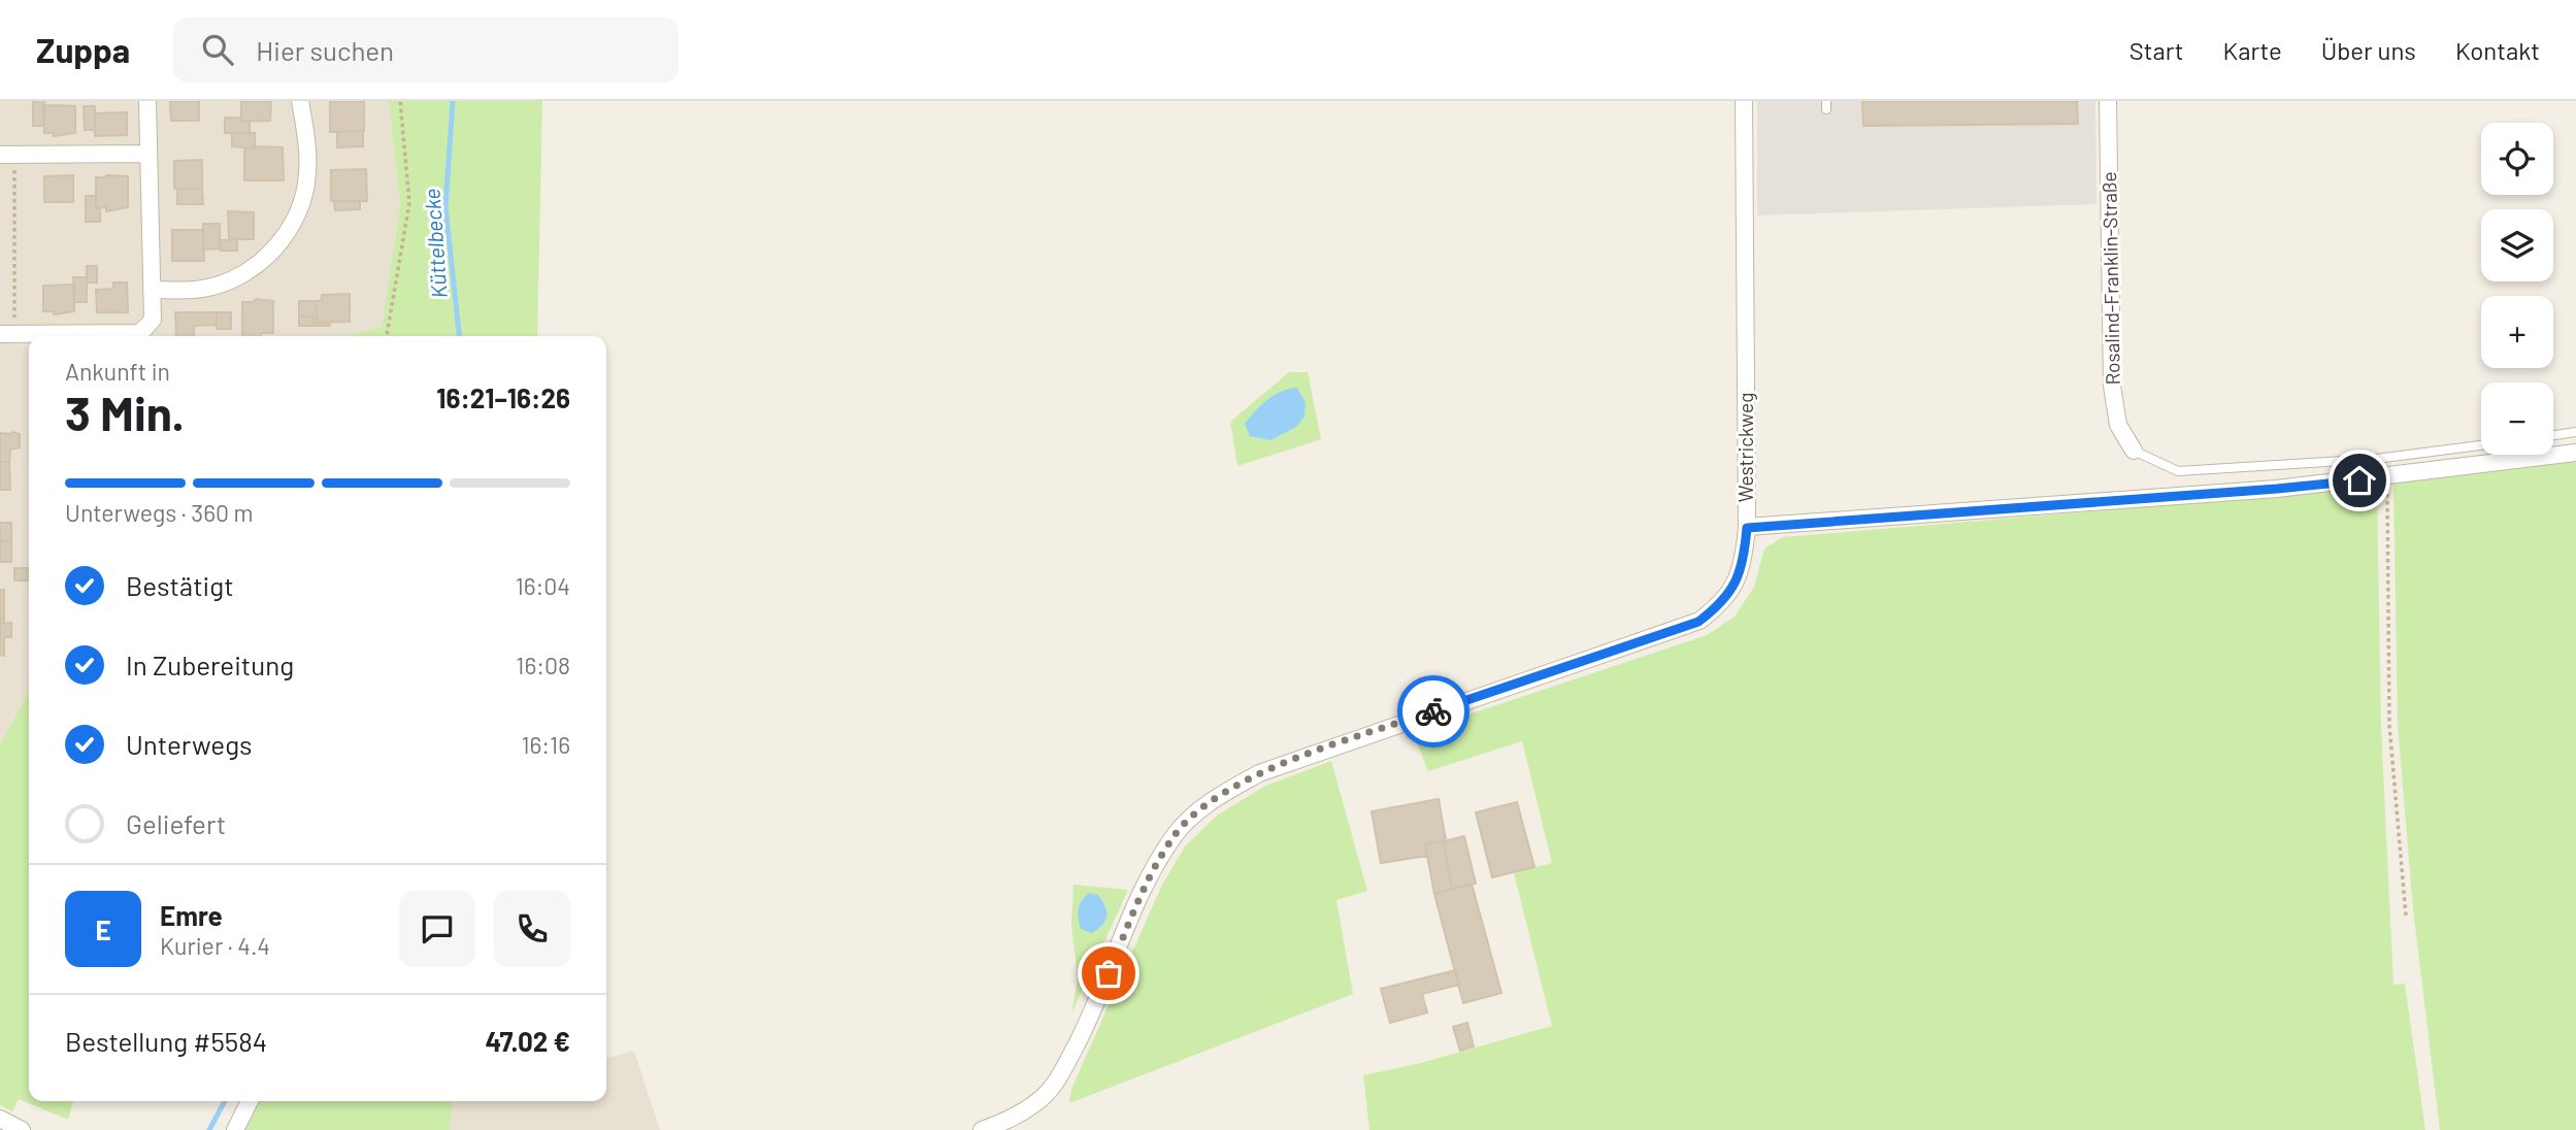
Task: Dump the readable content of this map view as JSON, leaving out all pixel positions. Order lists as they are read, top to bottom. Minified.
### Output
{"streets":{"street":["Rosalind-Franklin-Straße","Westrickweg"]},"water":["Küttelbecke"],"page":{"header":"Zuppa","search":"Hier suchen","nav":["Start","Karte","Über uns","Kontakt"],"map_buttons":["+","−"],"heading":["3 Min.","Ankunft in","16:21–16:26"],"panel":["Emre","Kurier · 4.4","Bestellung #5584","47.02 €"],"bar":"Unterwegs · 360 m","list":[["Bestätigt","16:04"],["In Zubereitung","16:08"],["Unterwegs","16:16"],"Geliefert"],"round":"E"}}
